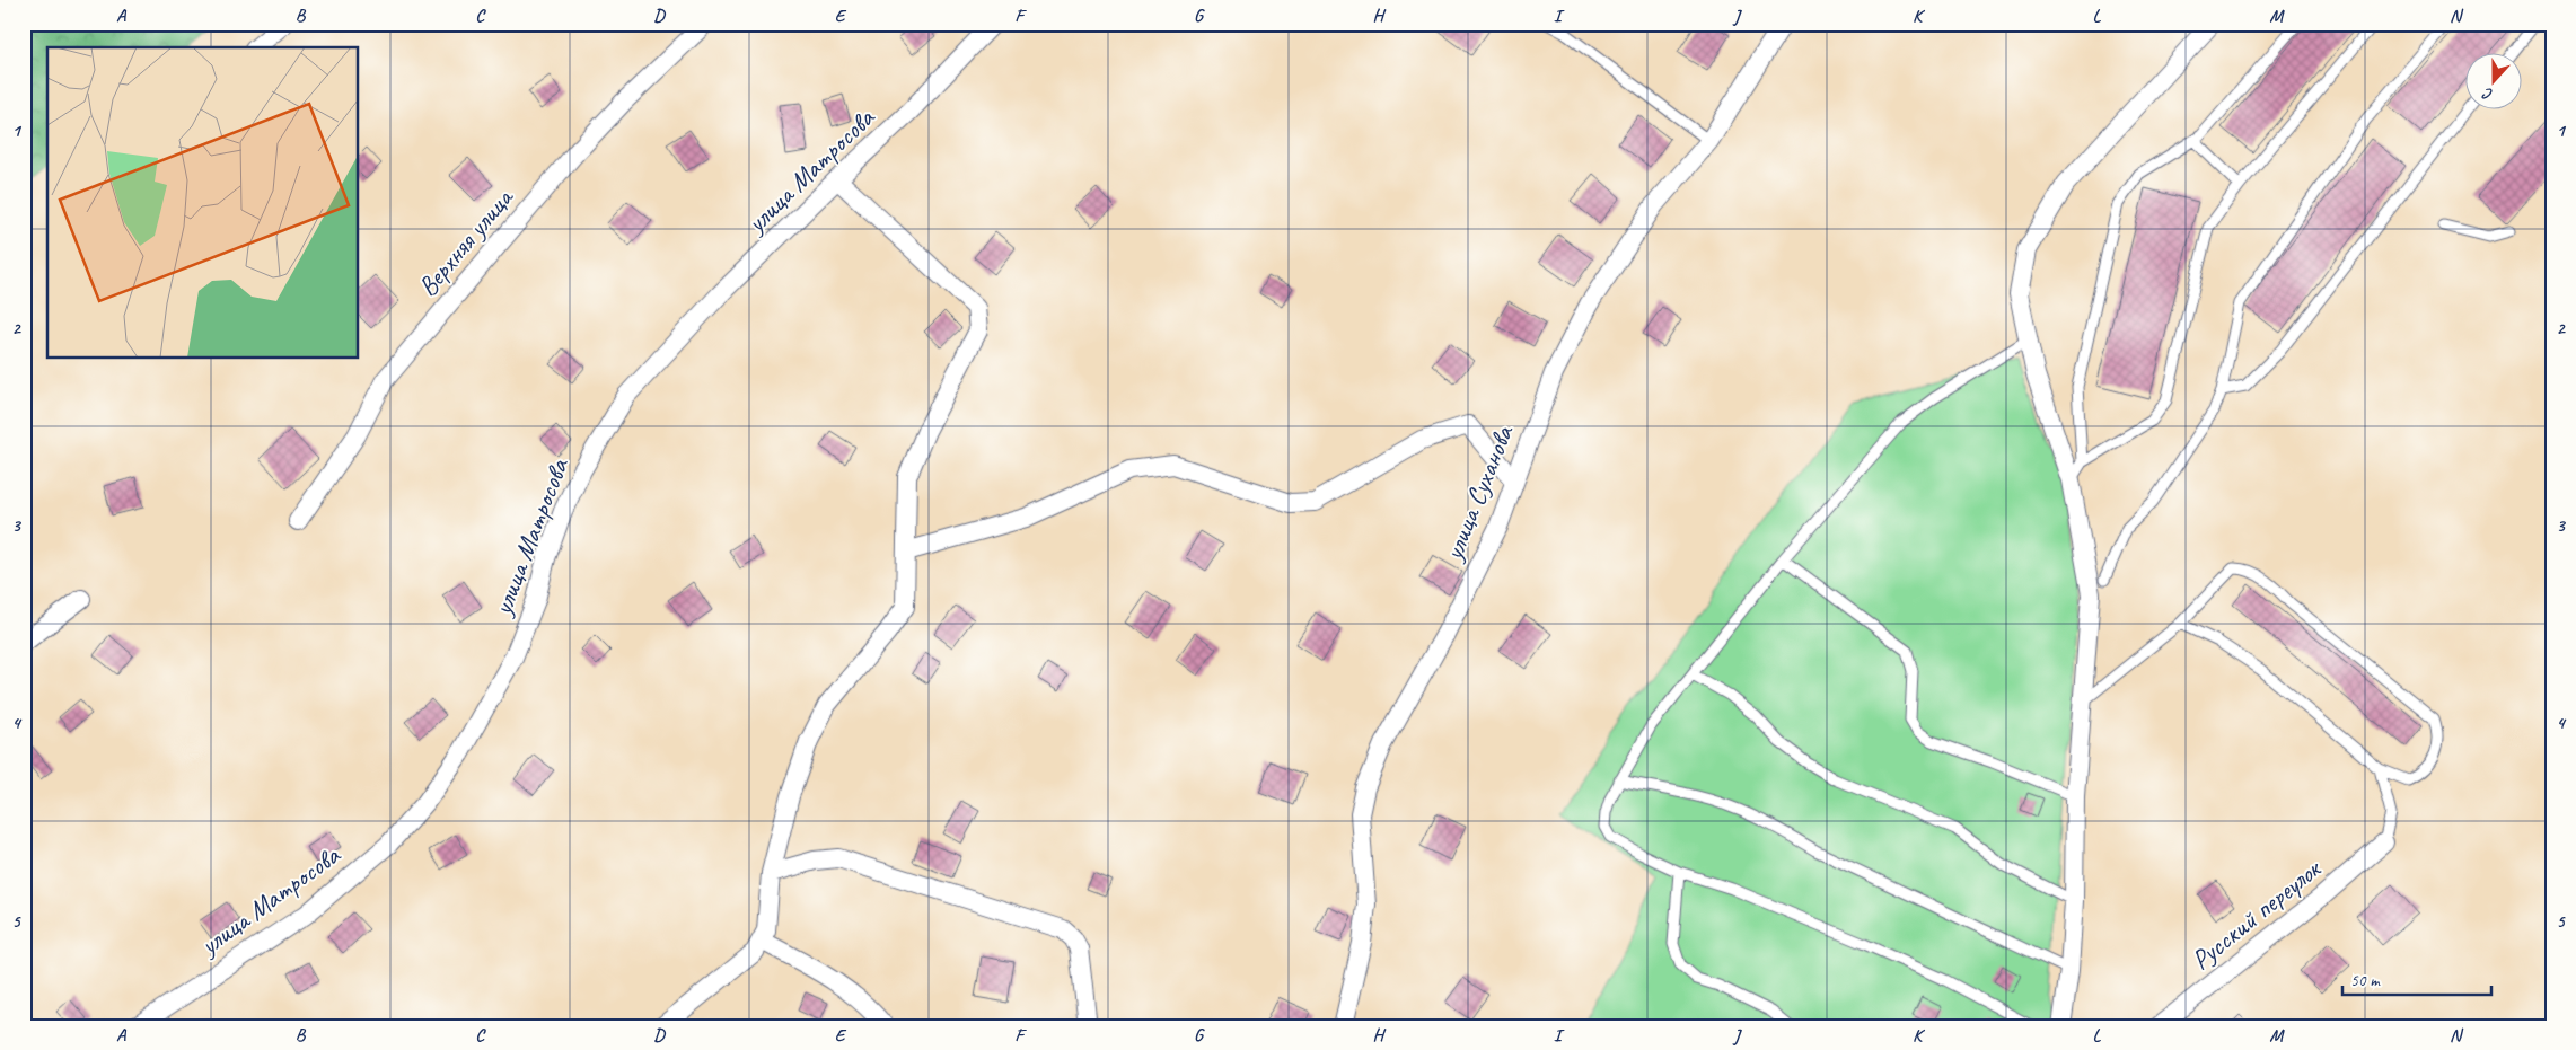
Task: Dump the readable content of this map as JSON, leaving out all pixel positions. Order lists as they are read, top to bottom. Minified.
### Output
{"streets":{"street":["улица Матросова","Верхняя улица","улица Суханова","Русский переулок"]},"scale_bar":"50 m","north":"bottom","grid":{"columns":["A","B","C","D","E","F","G","H","I","J","K","L","M","N"],"rows":["1","2","3","4","5"]}}
